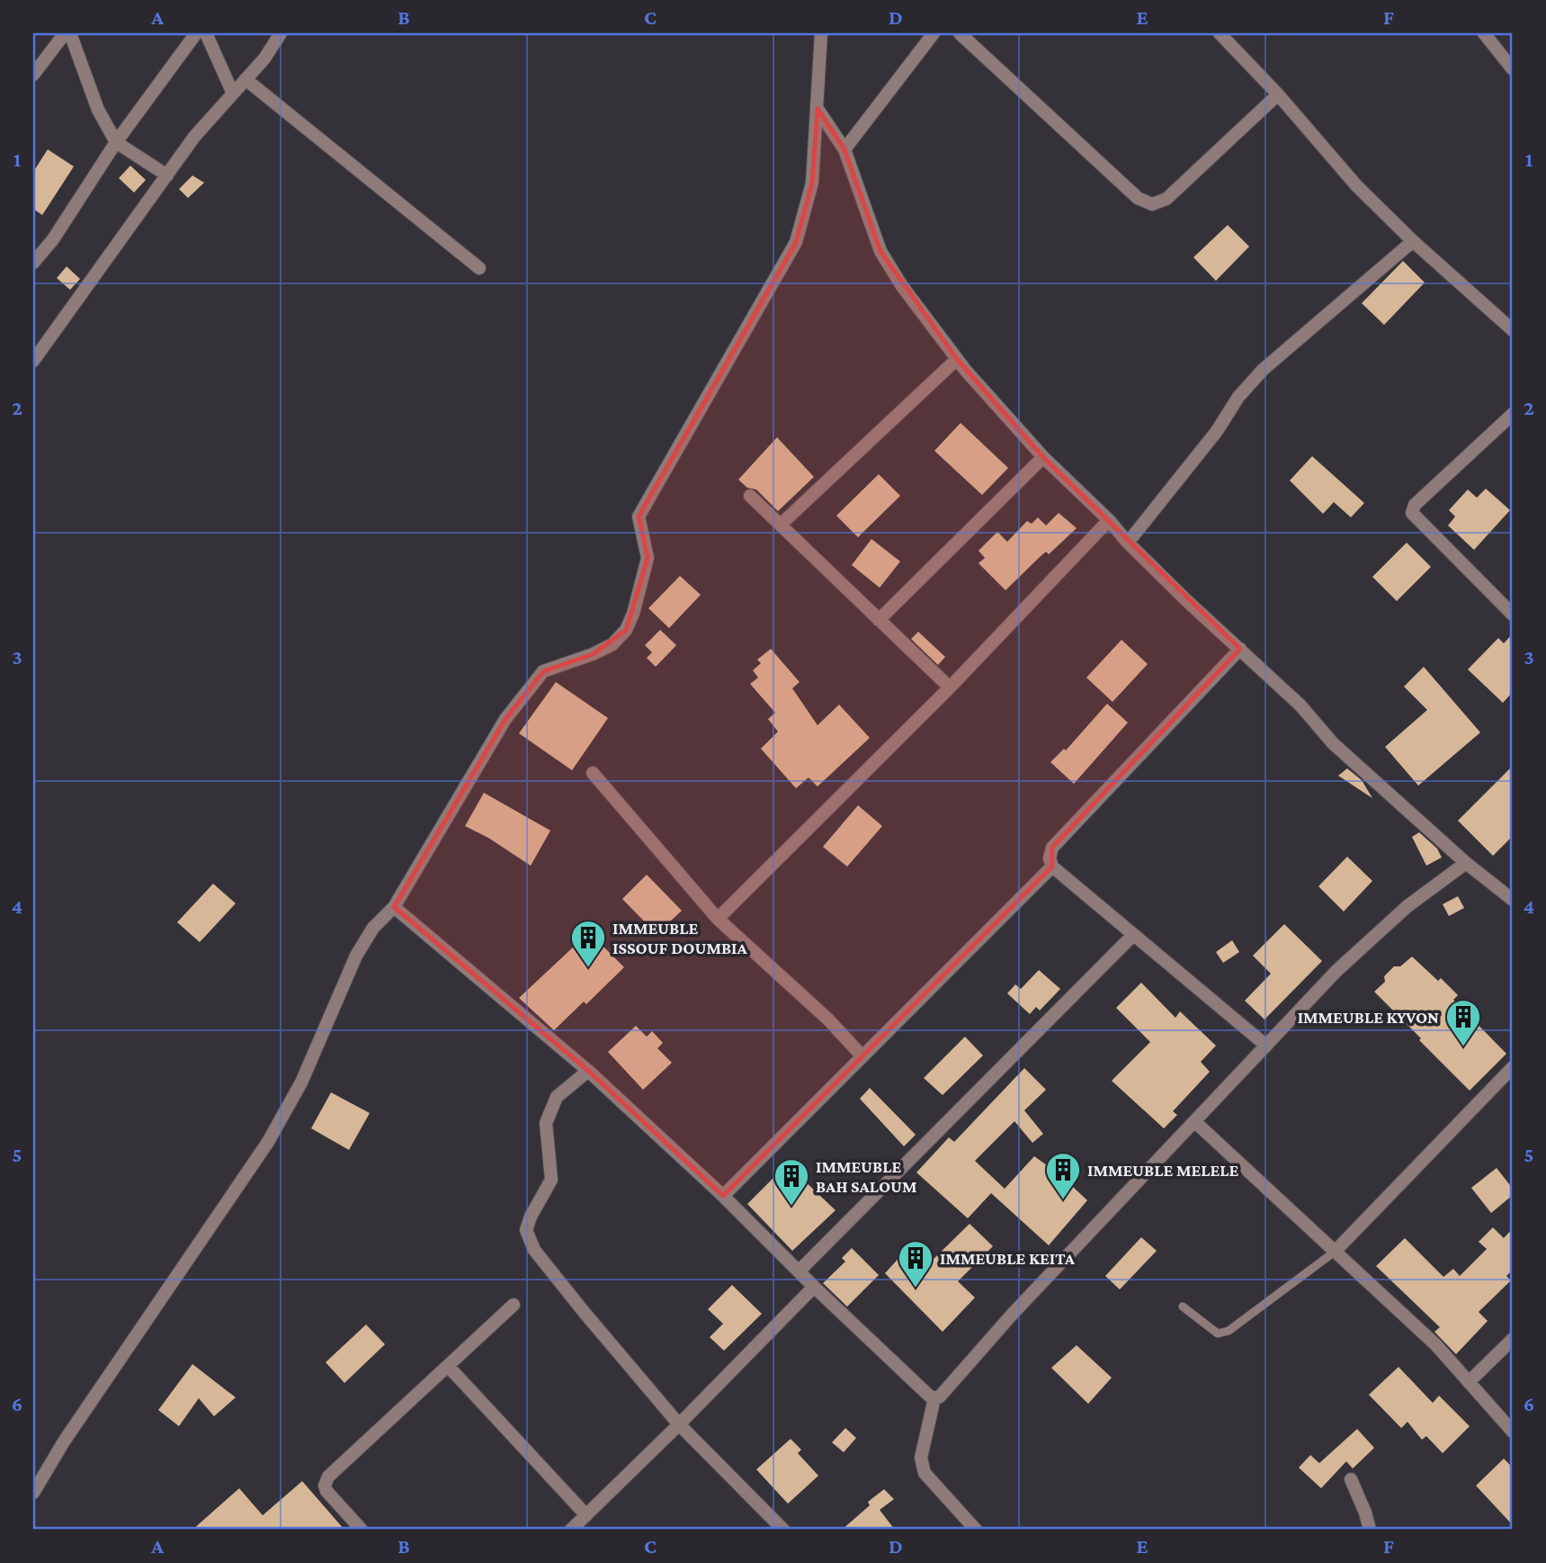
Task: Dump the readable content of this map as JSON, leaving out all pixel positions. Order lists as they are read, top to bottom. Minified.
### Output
{"places":{"building":["IMMEUBLE ISSOUF DOUMBIA","IMMEUBLE KYVON","IMMEUBLE MELELE","IMMEUBLE BAH SALOUM","IMMEUBLE KEITA"]},"grid":{"columns":["A","B","C","D","E","F"],"rows":["1","2","3","4","5","6"]}}
